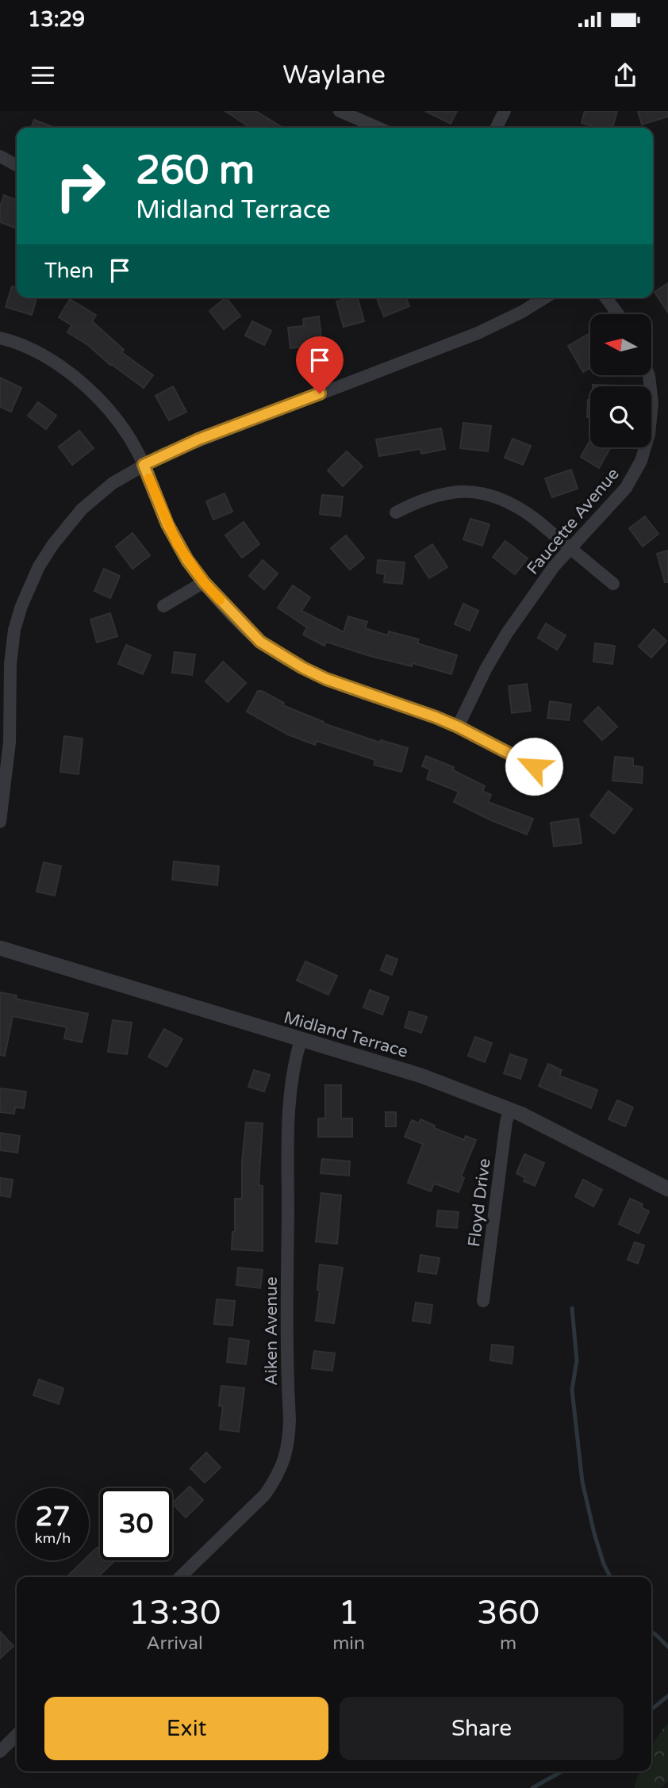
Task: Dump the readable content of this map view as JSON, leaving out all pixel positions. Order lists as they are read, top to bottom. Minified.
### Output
{"streets":{"street":["Faucette Avenue","Midland Terrace","Floyd Drive","Aiken Avenue"]},"crossings":[["Midland Terrace","Floyd Drive"],["Midland Terrace","Aiken Avenue"]],"north":"left","page":{"status":"13:29","header":"Waylane","turn":["260 m","Midland Terrace"],"then":"Then","speed":"27 km/h","limit":"30","eta":["13:30","Arrival","1","min","360","m"],"buttons":["Exit","Share"]}}
